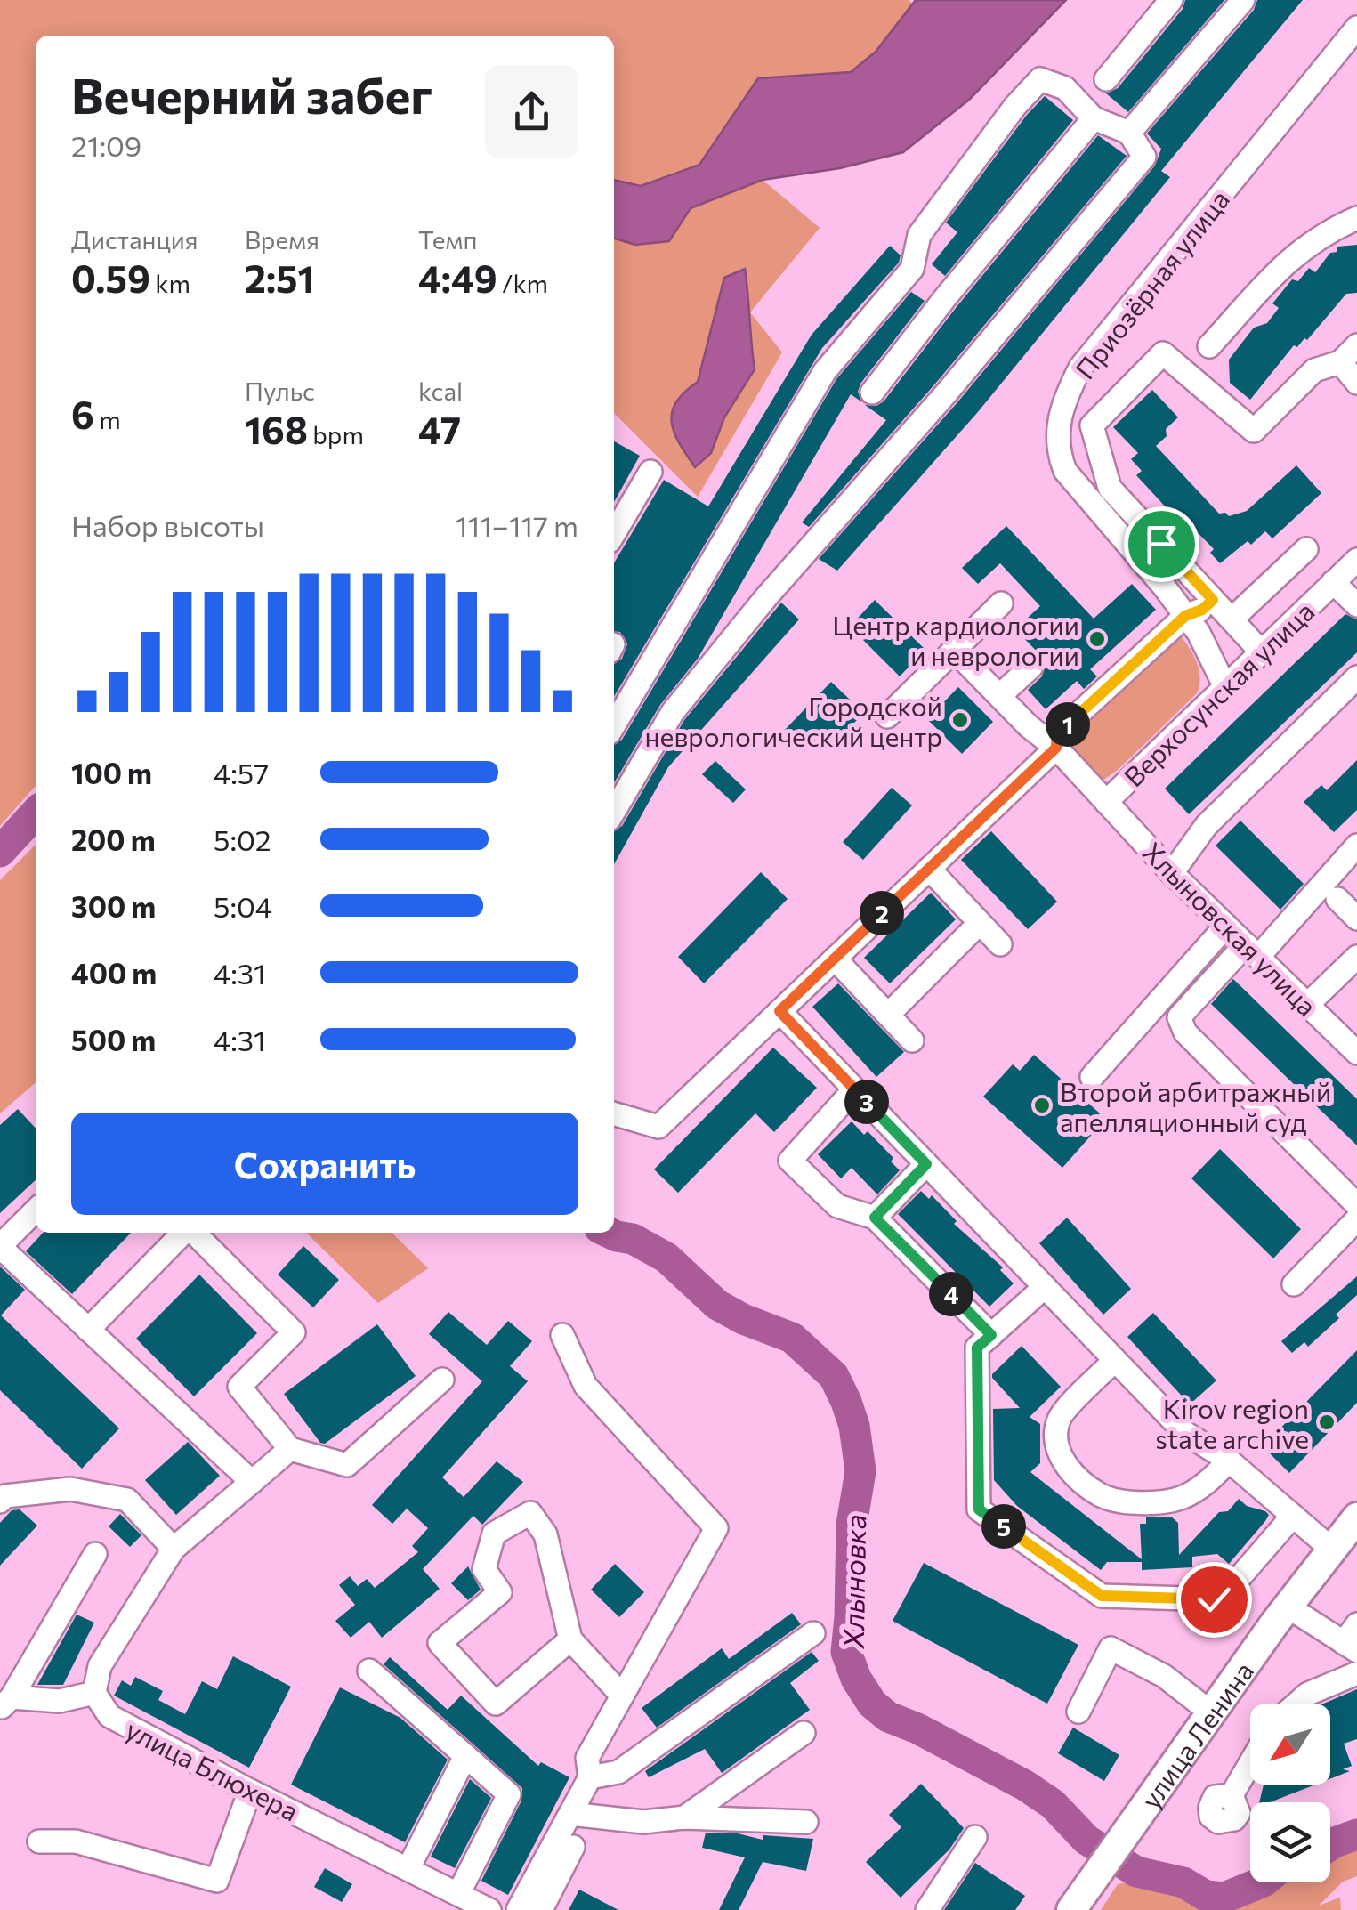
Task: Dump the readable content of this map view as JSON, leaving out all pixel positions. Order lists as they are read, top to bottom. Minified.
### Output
{"streets":{"main road":["улица Ленина"],"street":["Приозёрная улица","Верхосунская улица","Хлыновская улица","улица Блюхера"]},"crossings":[["Приозёрная улица","Верхосунская улица"],["Верхосунская улица","Хлыновская улица"]],"water":["Хлыновка"],"places":["Центр кардиологии и неврологии","Городской неврологический центр","Второй арбитражный апелляционный суд","Kirov region state archive"],"north":"bottom left","page":{"heading":["Вечерний забег","21:09"],"stats":[["Дистанция","0.59 km"],["Время","2:51"],["Темп","4:49 /km"],["6 m"],["Пульс","168 bpm"],["kcal","47"]],"chart":["Набор высоты","111–117 m"],"pins":["1","2","3","4","5"],"list":[{"name":"100 m","note":"4:57"},{"name":"200 m","note":"5:02"},{"name":"300 m","note":"5:04"},{"name":"400 m","note":"4:31"},{"name":"500 m","note":"4:31"}],"buttons":"Сохранить"}}
